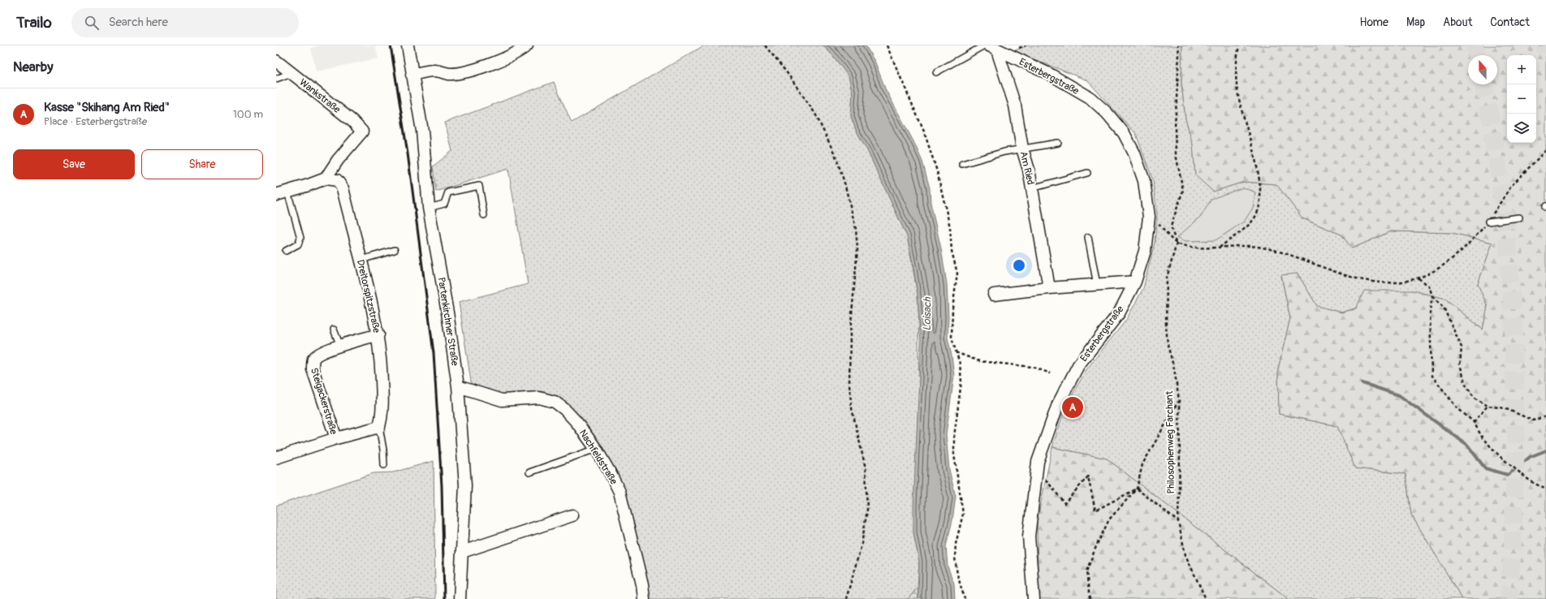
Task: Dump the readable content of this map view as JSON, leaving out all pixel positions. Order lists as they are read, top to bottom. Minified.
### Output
{"streets":{"street":["Esterbergstraße","Wankstraße","Am Ried","Dreitorspitzstraße","Partenkirchner Straße","Steigackerstraße","Nachfeldstraße"],"path":["Philosophenweg Farchant"]},"crossings":[["Esterbergstraße","Am Ried"],["Wankstraße","Dreitorspitzstraße"],["Partenkirchner Straße","Nachfeldstraße"]],"water":["Loisach"],"north":"top","page":{"header":"Trailo","search":"Search here","nav":["Home","Map","About","Contact"],"heading":"Nearby","map_buttons":["+","−"],"list":[{"mark":"A","name":"Kasse \"Skihang Am Ried\"","note":"Place · Esterbergstraße","value":"100 m"}],"buttons":["Save","Share"],"pins":"A"}}
